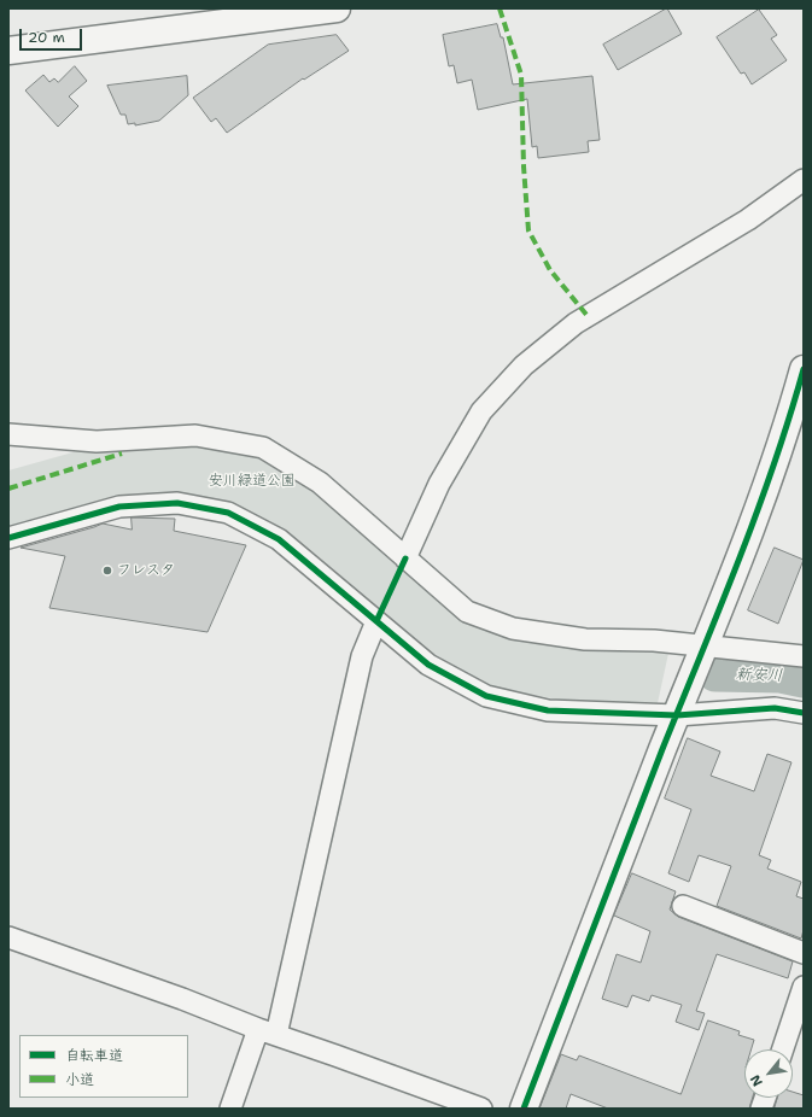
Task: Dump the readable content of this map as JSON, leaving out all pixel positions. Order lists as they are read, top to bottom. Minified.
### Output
{"water":["新安川"],"parks":["安川緑道公園"],"places":["フレスタ"],"legend":["自転車道","小道"],"scale_bar":"20 m","north":"bottom left"}
